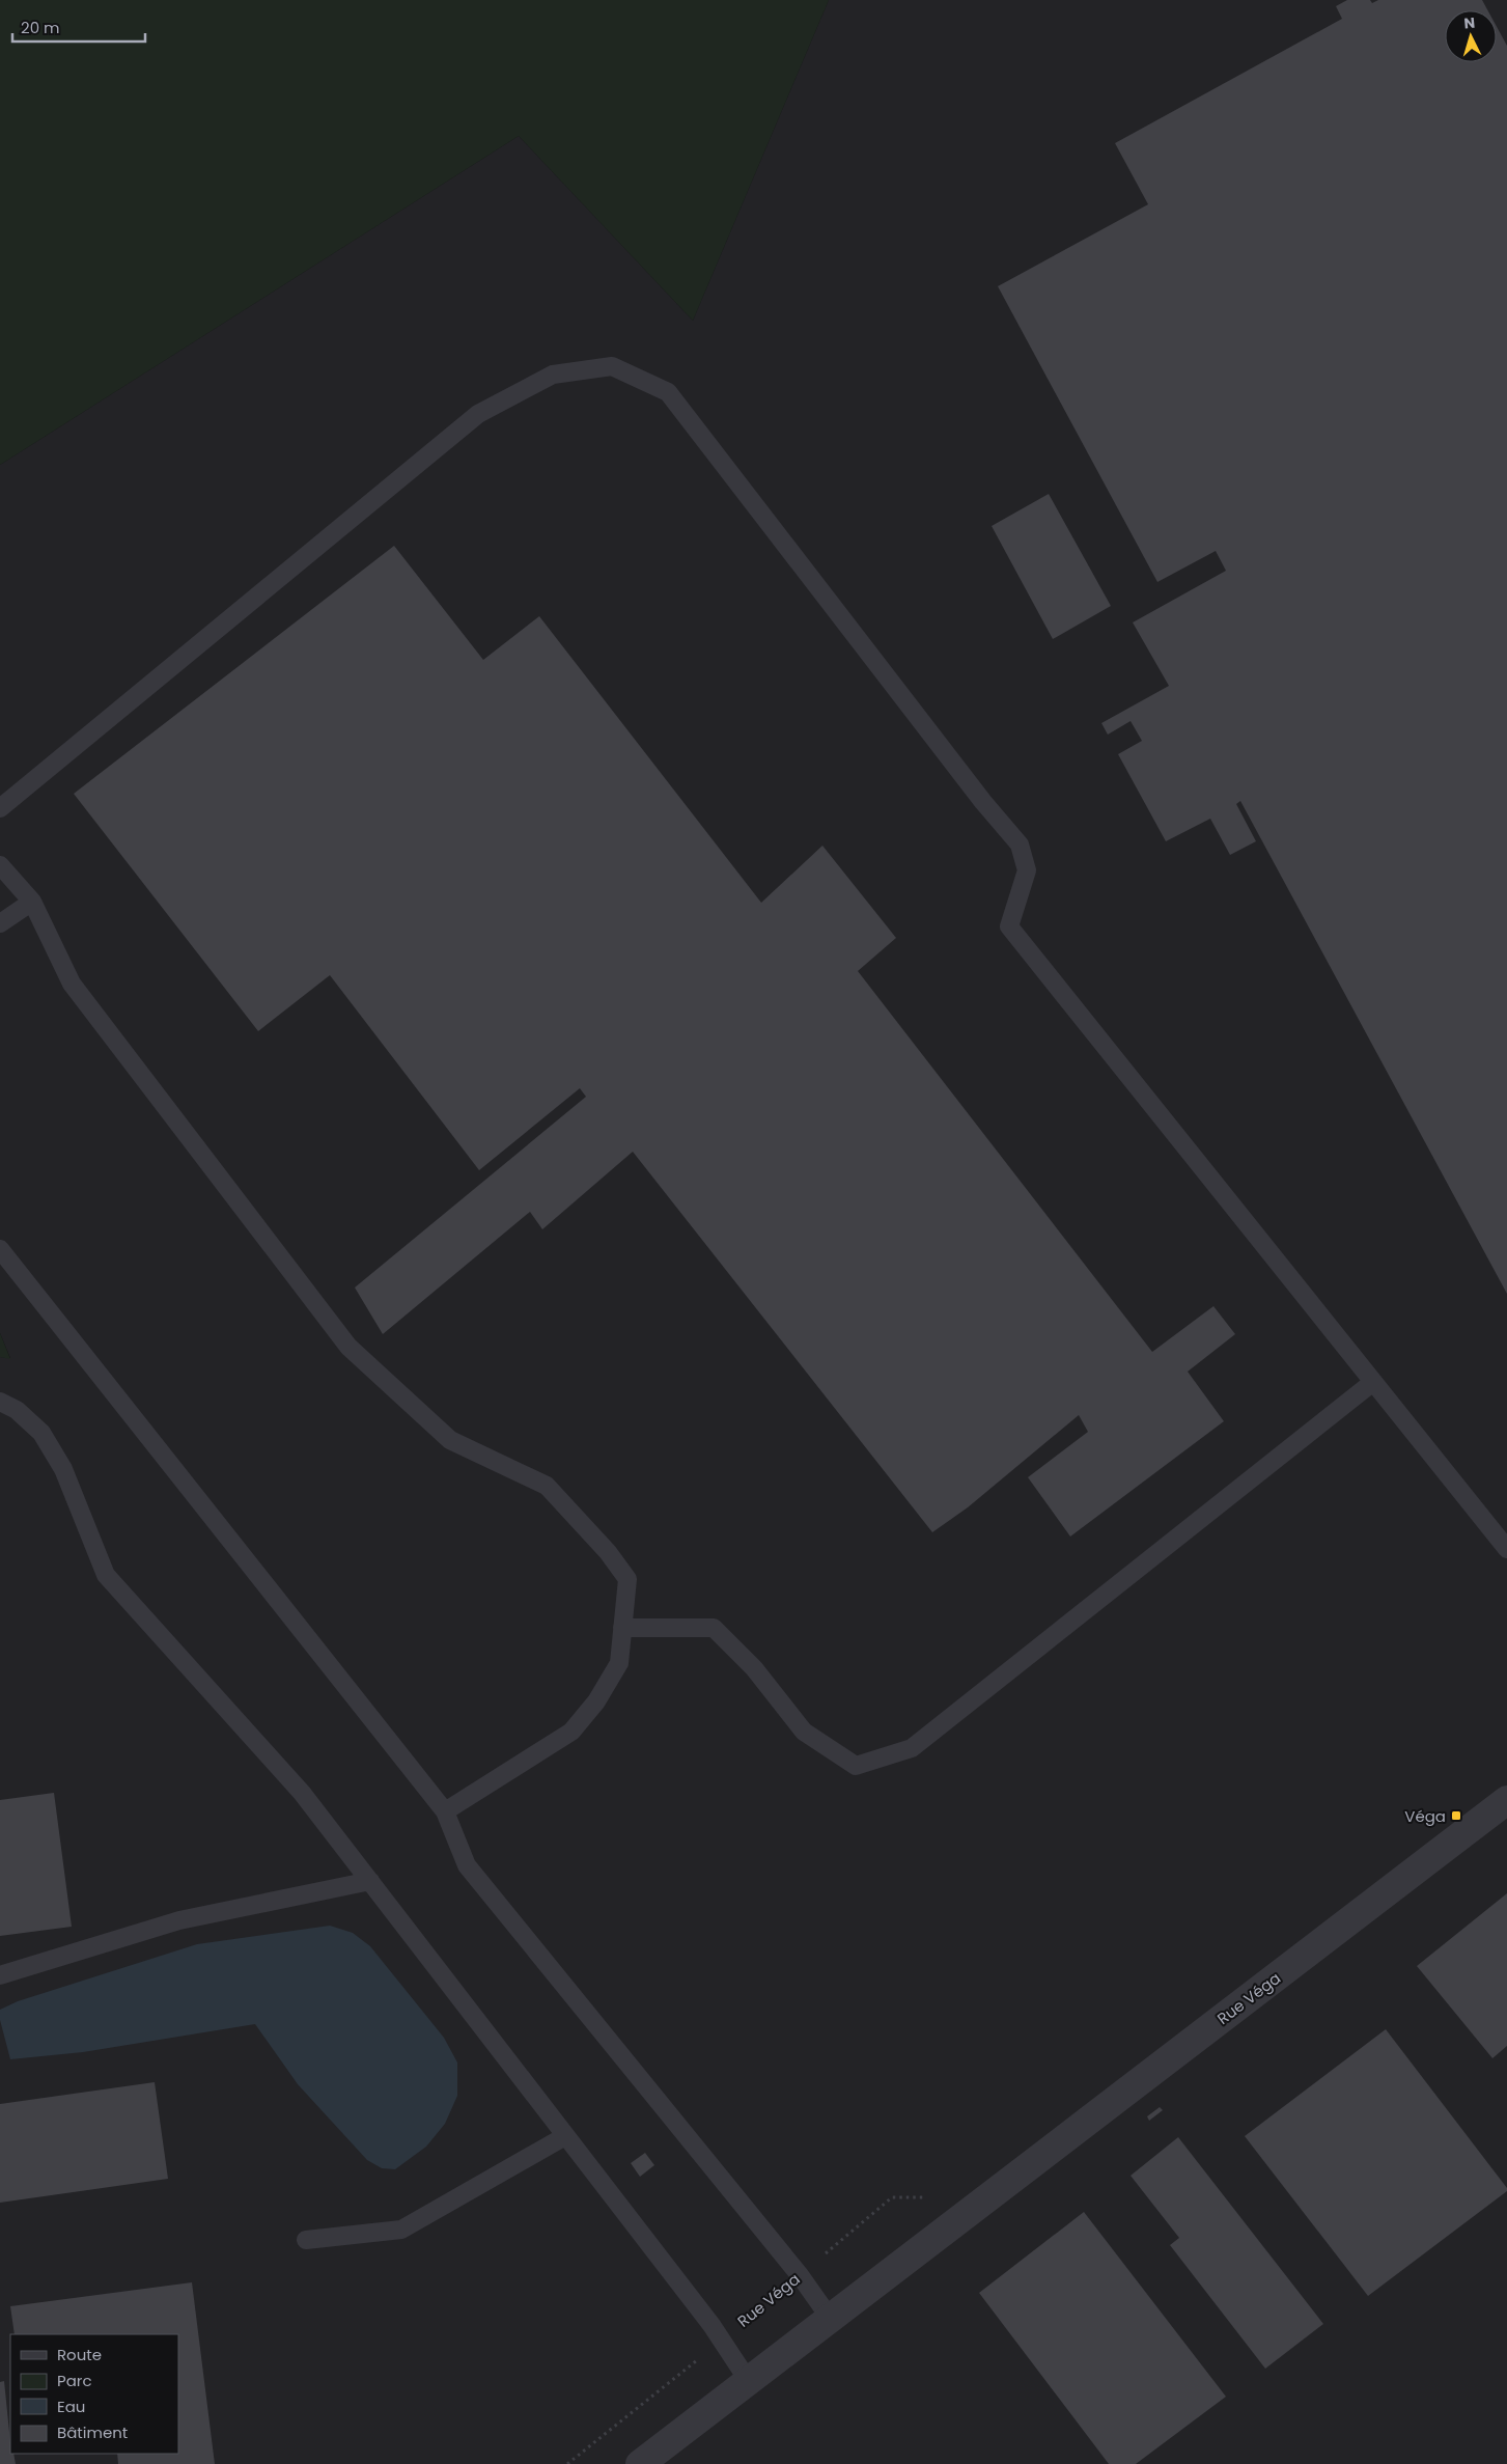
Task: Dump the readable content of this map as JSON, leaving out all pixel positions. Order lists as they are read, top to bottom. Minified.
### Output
{"streets":{"street":["Rue Véga"]},"places":{"transit":["Véga"]},"legend":["Route","Parc","Eau","Bâtiment"],"scale_bar":"20 m","north":"top"}
